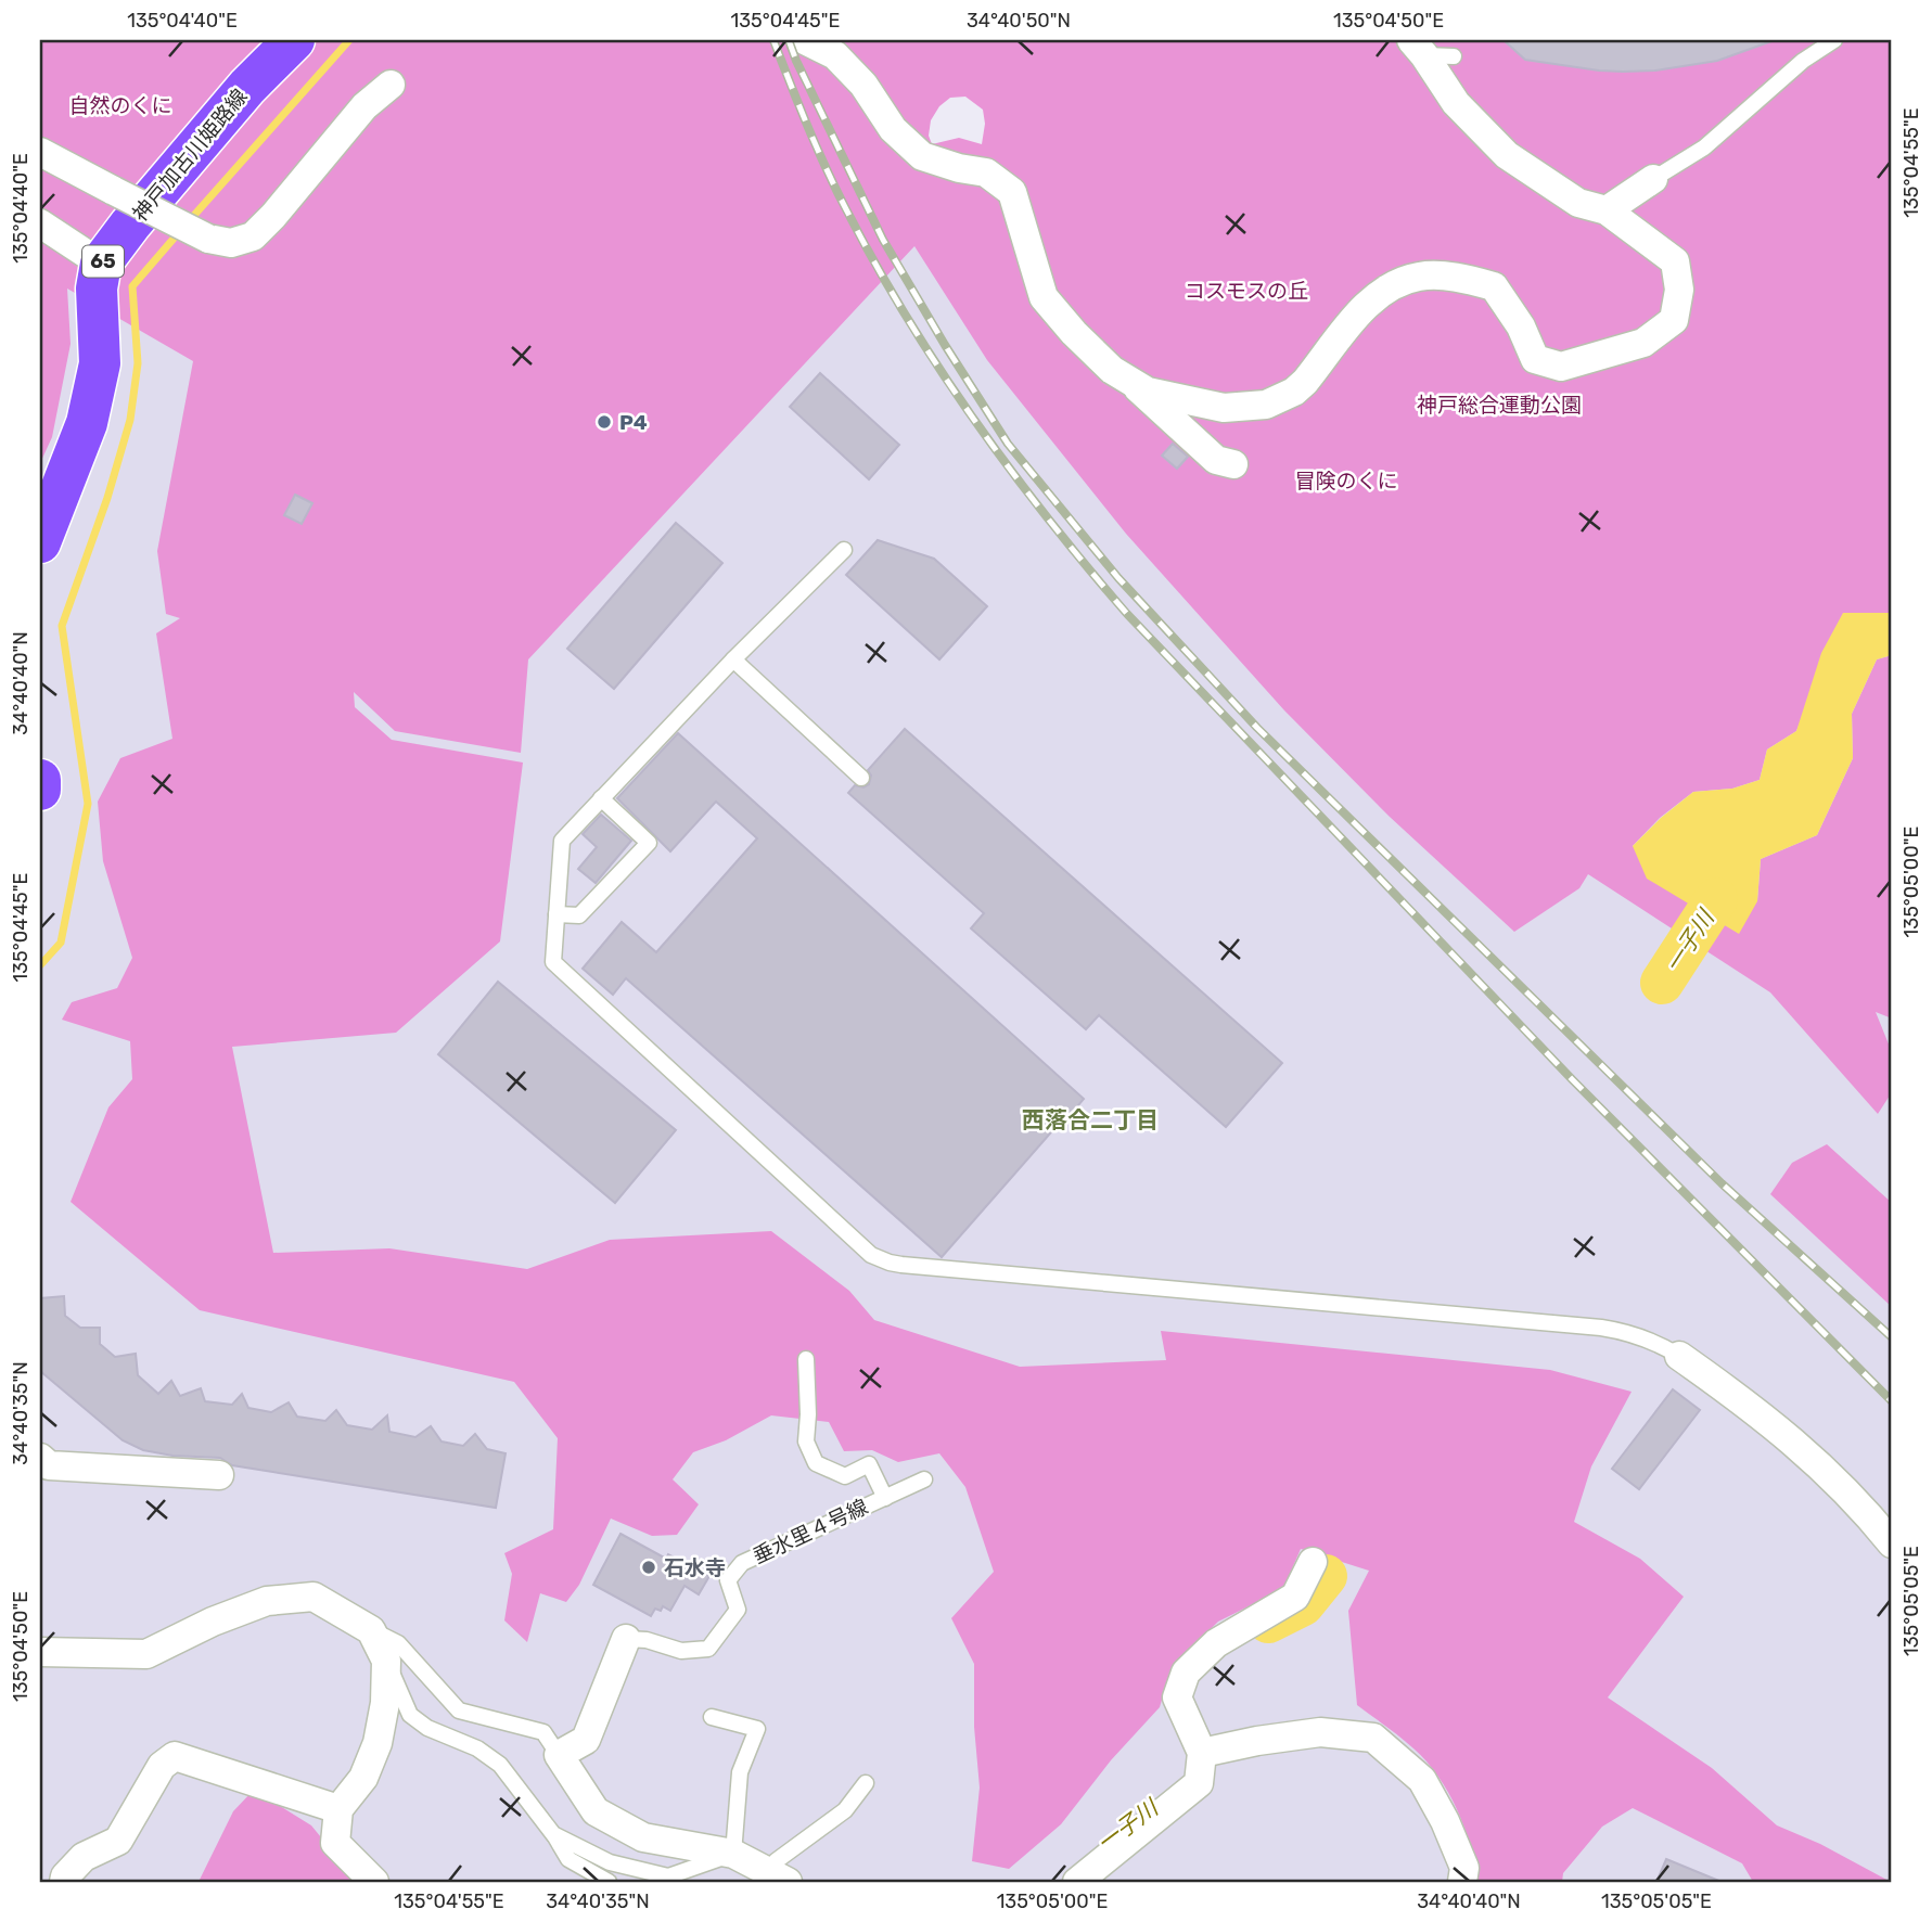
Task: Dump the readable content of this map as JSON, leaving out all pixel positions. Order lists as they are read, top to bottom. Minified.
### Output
{"streets":{"main road":["神戸加古川姫路線","65"],"lane":["垂水里４号線"]},"crossings":[["神戸加古川姫路線","65"]],"districts":["西落合二丁目"],"water":["一子川"],"parks":["自然のくに","コスモスの丘","神戸総合運動公園","冒険のくに"],"places":["P4","石水寺"],"coordinates":["135°04'40\"E","135°04'45\"E","34°40'50\"N","135°04'50\"E","135°04'55\"E","34°40'40\"N","135°05'00\"E","34°40'35\"N","135°05'05\"E"]}
